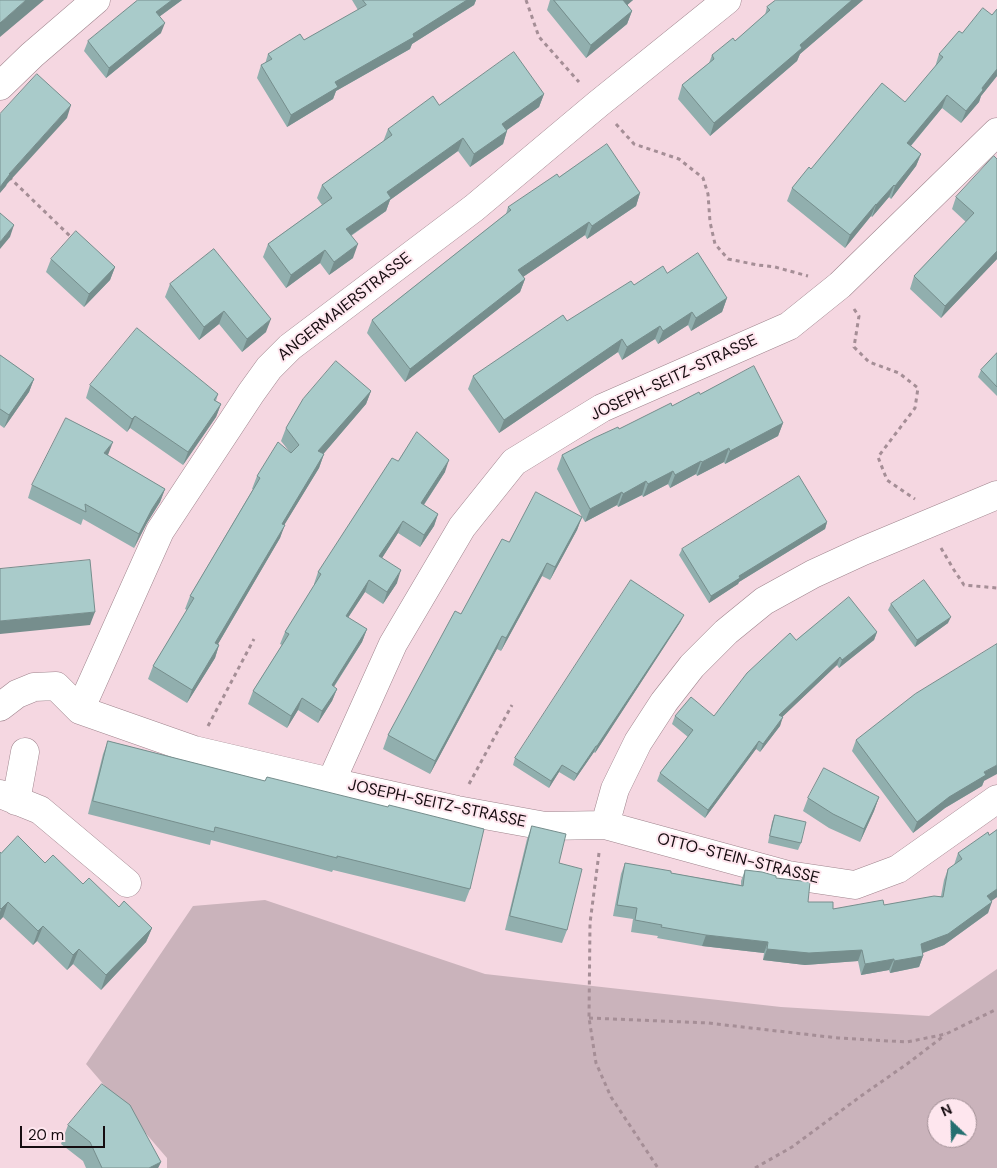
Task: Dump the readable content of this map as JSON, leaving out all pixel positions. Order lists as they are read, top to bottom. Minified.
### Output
{"streets":{"street":["ANGERMAIERSTRASSE","JOSEPH-SEITZ-STRASSE","OTTO-STEIN-STRASSE"]},"crossings":[["JOSEPH-SEITZ-STRASSE","OTTO-STEIN-STRASSE"]],"scale_bar":"20 m","north":"top left"}
